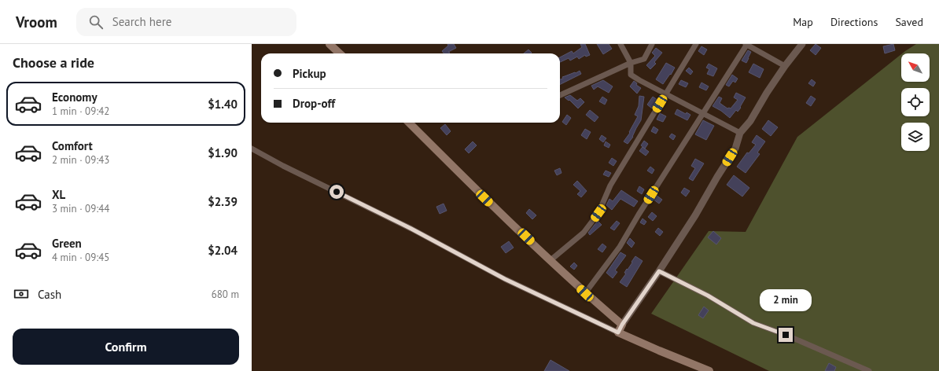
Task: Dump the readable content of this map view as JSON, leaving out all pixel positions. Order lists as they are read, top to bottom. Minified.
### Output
{"north":"top left","page":{"header":"Vroom","search":"Search here","nav":["Map","Directions","Saved"],"heading":"Choose a ride","banner":["Pickup","Drop-off"],"list":[{"name":"Economy","note":"1 min · 09:42","value":"$1.40"},{"name":"Comfort","note":"2 min · 09:43","value":"$1.90"},{"name":"XL","note":"3 min · 09:44","value":"$2.39"},{"name":"Green","note":"4 min · 09:45","value":"$2.04"}],"pay":["Cash","680 m"],"bubble":"2 min","buttons":"Confirm"}}
